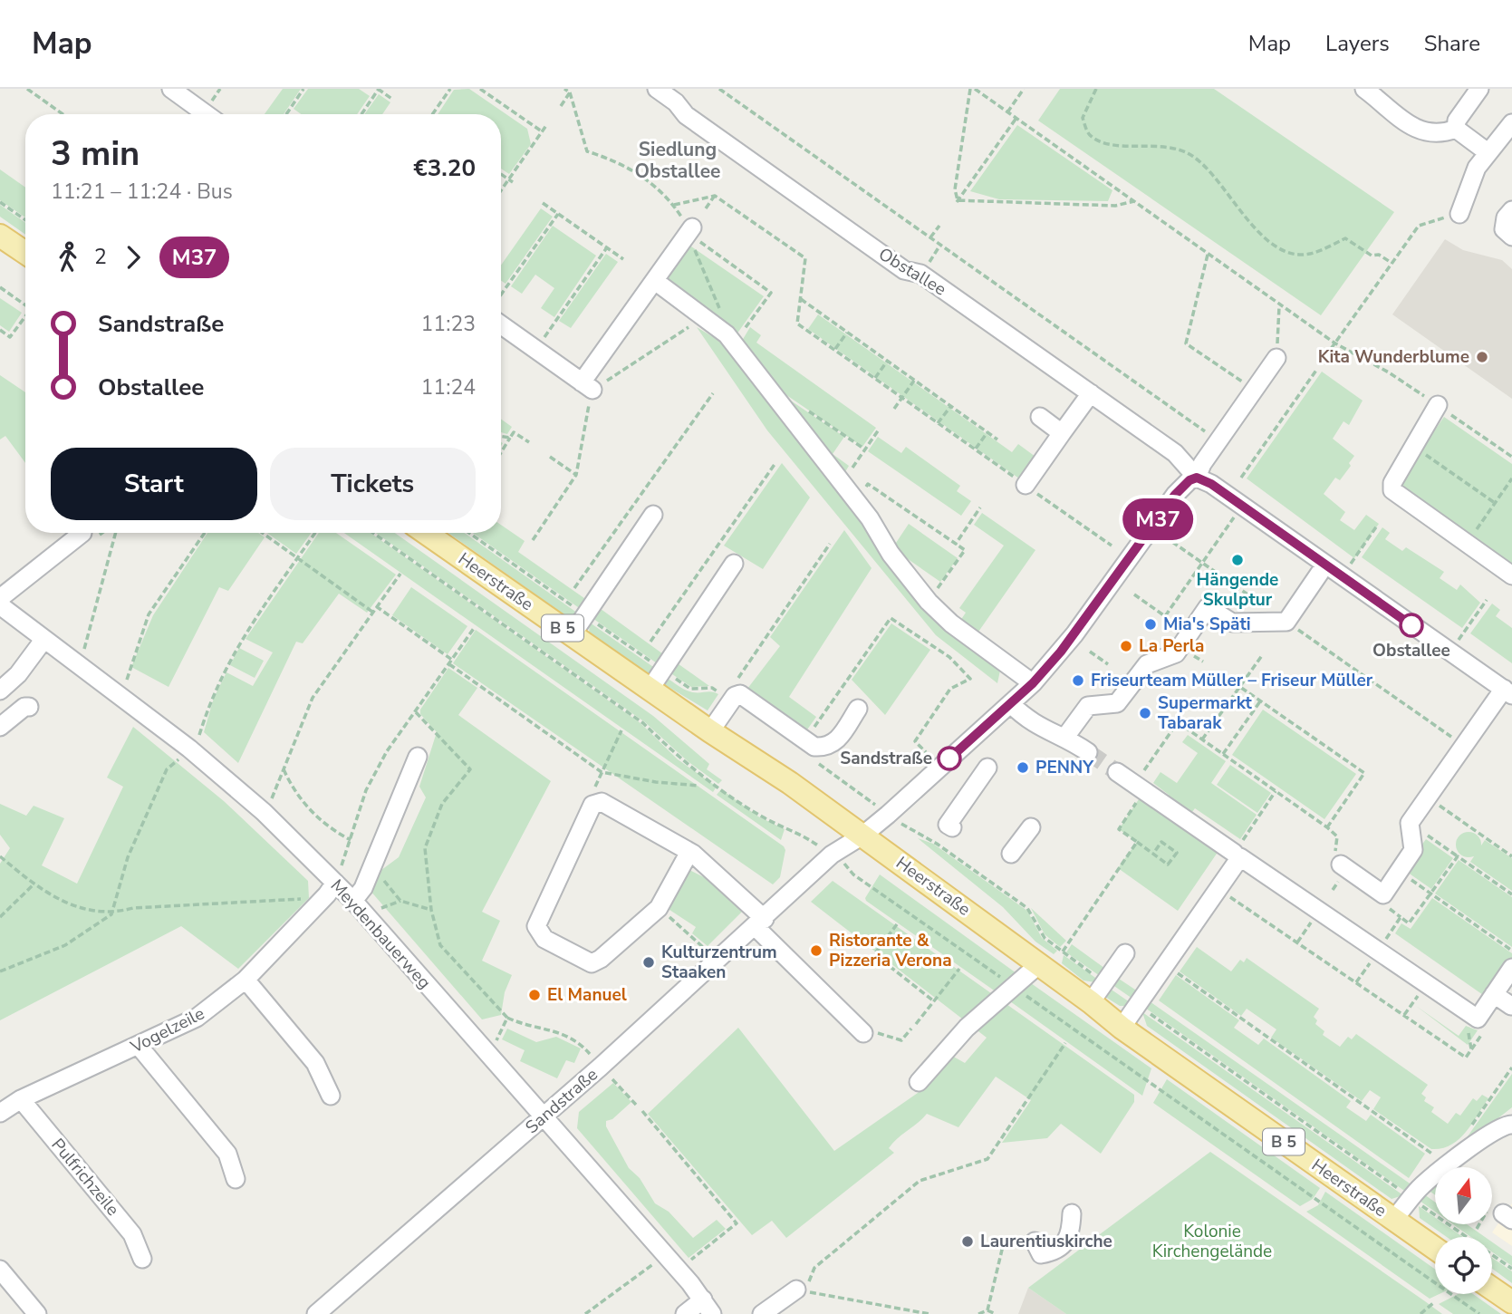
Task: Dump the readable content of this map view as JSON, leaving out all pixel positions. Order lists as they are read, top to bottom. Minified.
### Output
{"streets":{"main road":["Heerstraße","B 5"],"street":["Obstallee","Meydenbauerweg","Vogelzeile","Sandstraße","Pulfrichzeile"]},"crossings":[["Obstallee","Sandstraße"],["Heerstraße","Sandstraße"],["Meydenbauerweg","Vogelzeile"],["Meydenbauerweg","Sandstraße"],["Vogelzeile","Pulfrichzeile"]],"districts":["Siedlung Obstallee"],"parks":["Kolonie Kirchengelände"],"places":["Kita Wunderblume","Hängende Skulptur","Mia's Späti","Obstallee","La Perla","Friseurteam Müller – Friseur Müller","Supermarkt Tabarak","Sandstraße","PENNY","Ristorante & Pizzeria Verona","Kulturzentrum Staaken","El Manuel","Laurentiuskirche"],"lines":["bus line M37"],"north":"top","page":{"header":"Map","nav":["Map","Layers","Share"],"on_map":"M37","heading":["3 min","11:21 – 11:24 · Bus","€3.20"],"legs":["2","M37"],"list":[{"name":"Sandstraße","value":"11:23"},{"name":"Obstallee","value":"11:24"}],"buttons":["Start","Tickets"]}}
